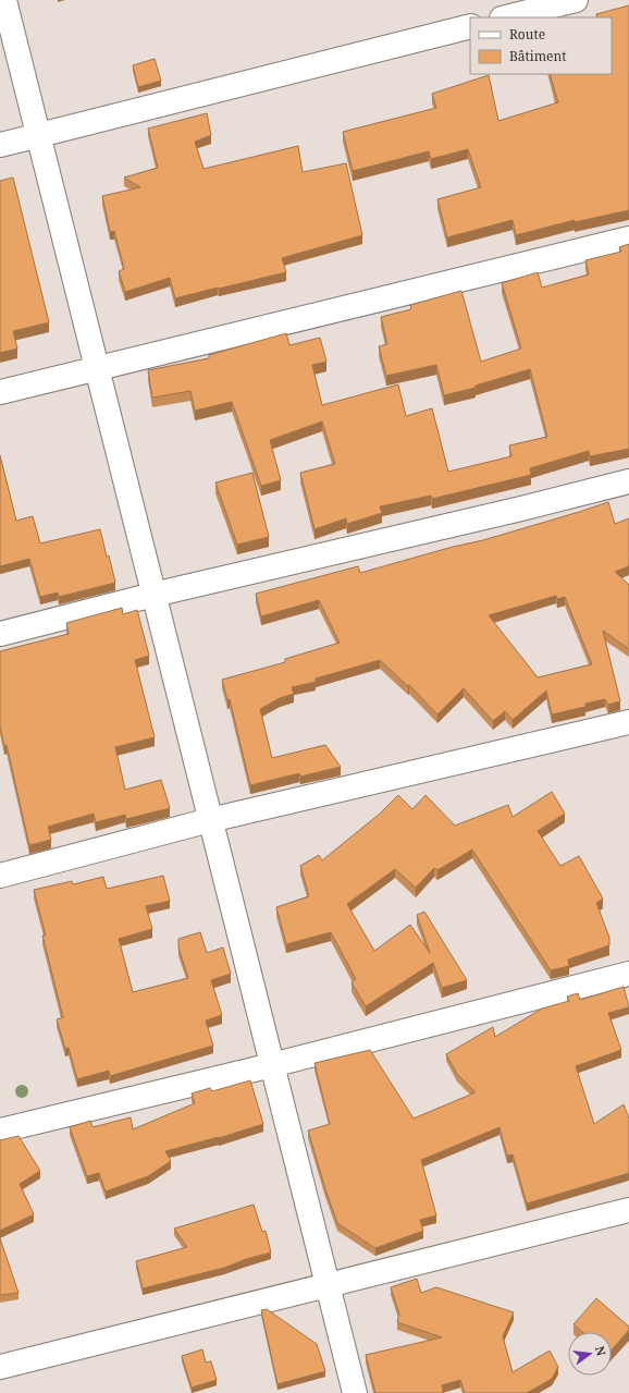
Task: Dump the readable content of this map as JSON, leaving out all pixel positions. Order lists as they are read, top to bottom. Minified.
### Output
{"legend":["Route","Bâtiment"],"north":"right"}
